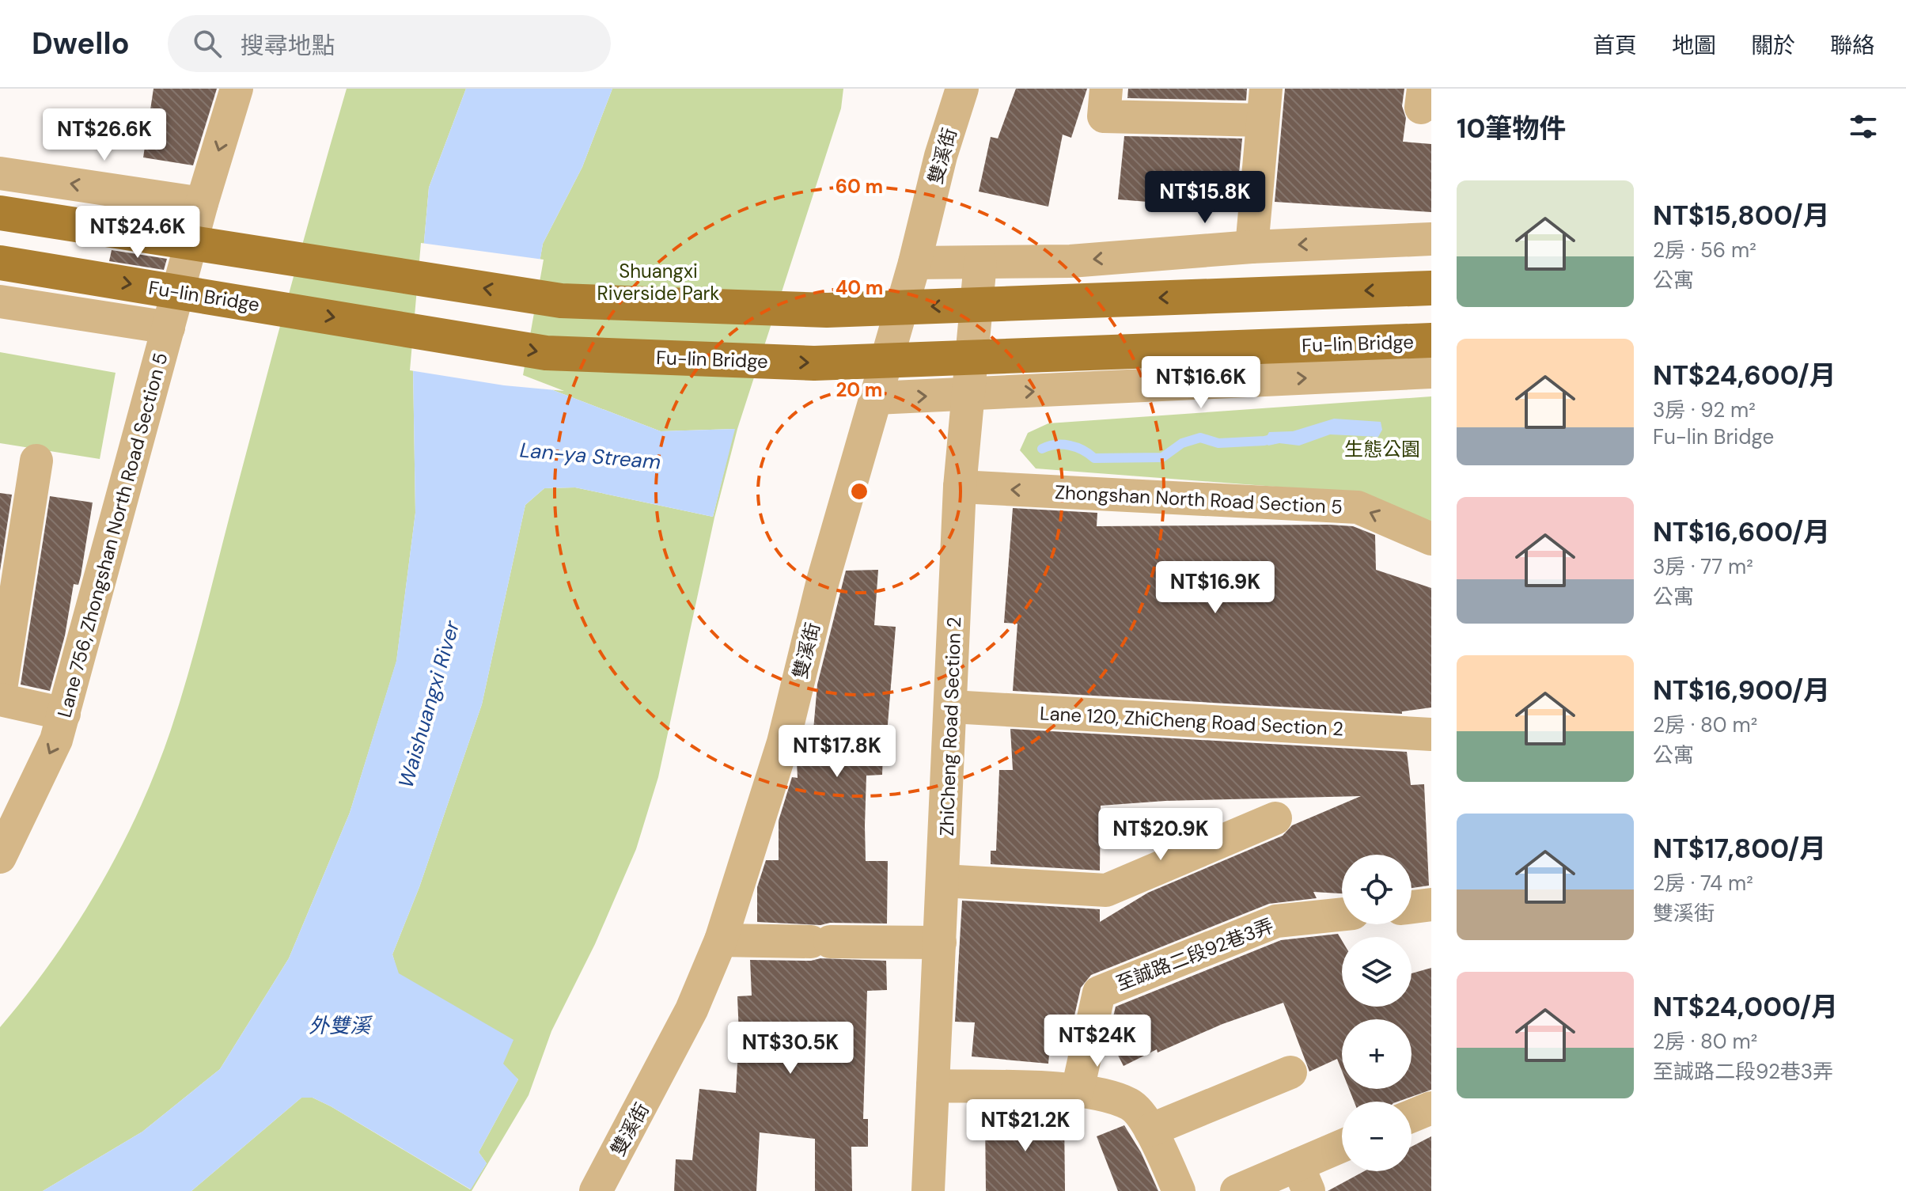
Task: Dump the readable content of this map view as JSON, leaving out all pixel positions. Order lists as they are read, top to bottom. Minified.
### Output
{"streets":{"main road":["Fu-lin Bridge"],"street":["雙溪街","Zhongshan North Road Section 5","Lane 756, Zhongshan North Road Section 5","Lane 120, ZhiCheng Road Section 2","ZhiCheng Road Section 2","至誠路二段92巷3弄"]},"crossings":[["Zhongshan North Road Section 5","ZhiCheng Road Section 2"],["Lane 120, ZhiCheng Road Section 2","ZhiCheng Road Section 2"]],"water":["Lan-ya Stream","Waishuangxi River","外雙溪"],"parks":["Shuangxi Riverside Park","生態公園"],"page":{"header":"Dwello","search":"搜尋地點","nav":["首頁","地圖","關於","聯絡"],"heading":"10筆物件","price":["NT$26.6K","NT$15.8K","NT$24.6K","NT$16.6K","NT$16.9K","NT$17.8K","NT$20.9K","NT$24K","NT$30.5K","NT$21.2K"],"list":[{"name":"NT$15,800/月","note":"2房 · 56 m² · 公寓"},{"name":"NT$24,600/月","note":"3房 · 92 m² · Fu-lin Bridge"},{"name":"NT$16,600/月","note":"3房 · 77 m² · 公寓"},{"name":"NT$16,900/月","note":"2房 · 80 m² · 公寓"},{"name":"NT$17,800/月","note":"2房 · 74 m² · 雙溪街"},{"name":"NT$24,000/月","note":"2房 · 80 m² · 至誠路二段92巷3弄"}],"map_buttons":["+","−"]},"rings":["60 m","40 m","20 m"]}
